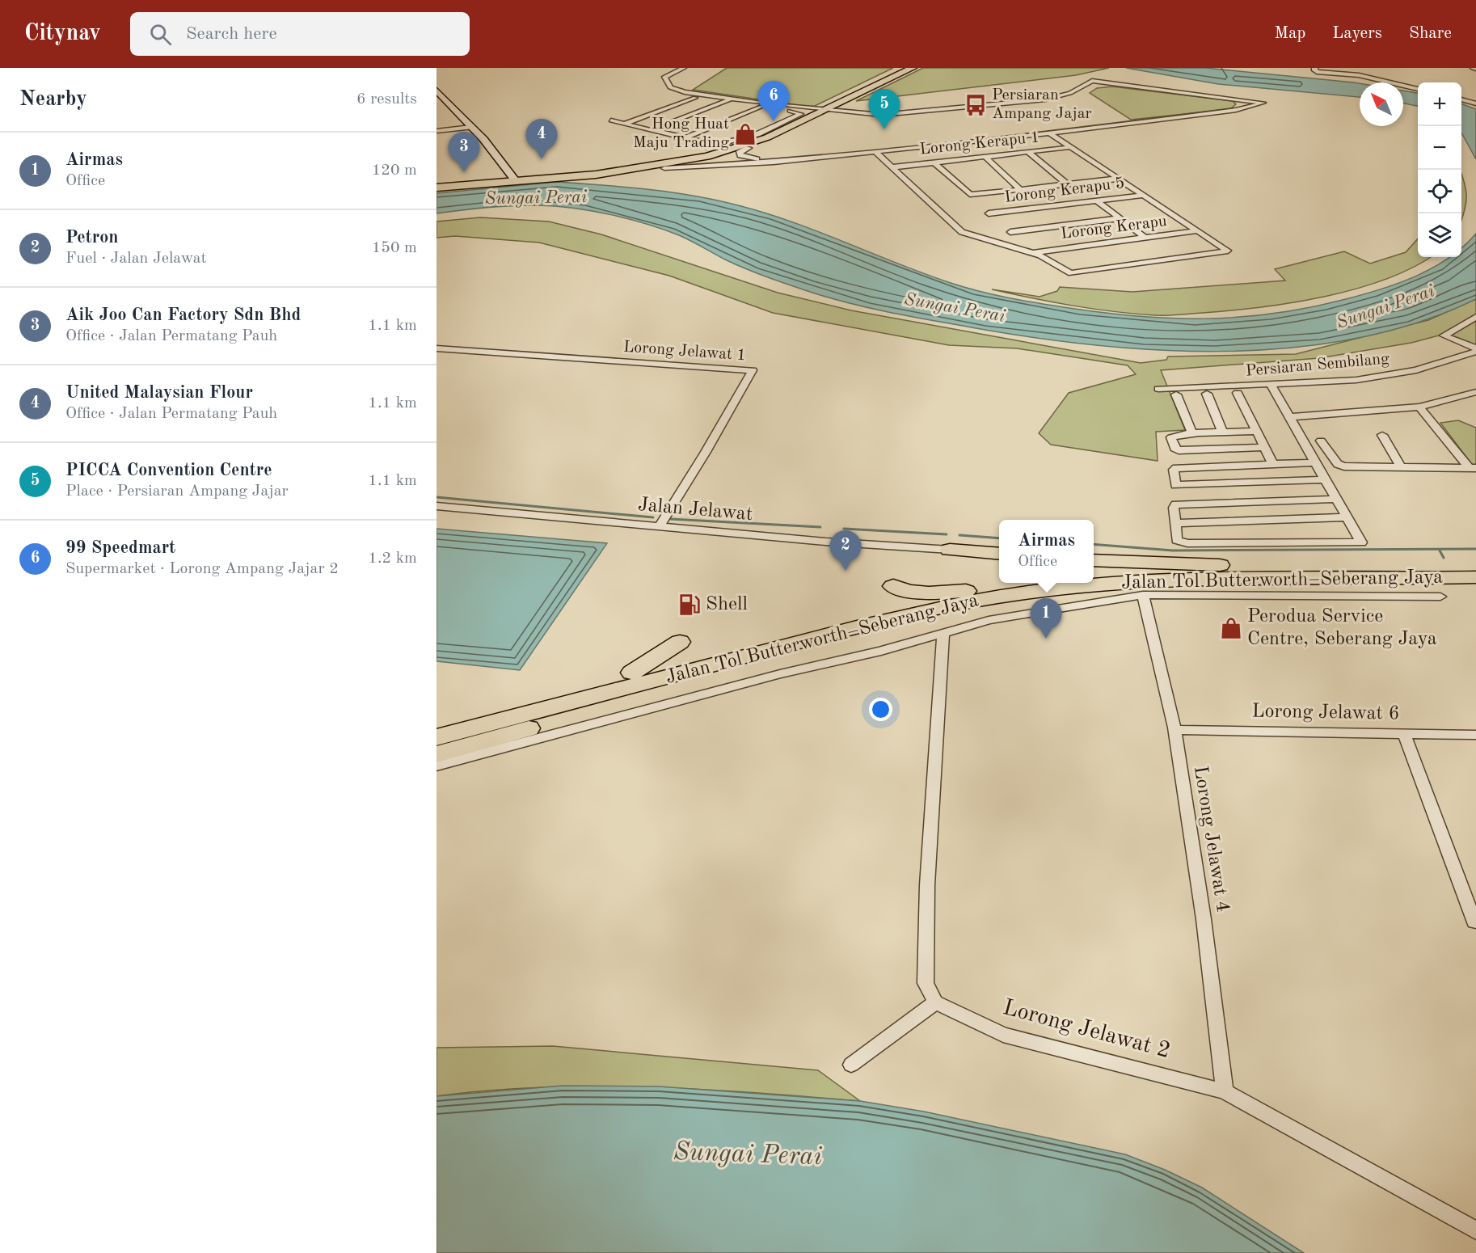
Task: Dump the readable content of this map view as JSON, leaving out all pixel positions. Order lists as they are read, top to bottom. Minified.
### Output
{"streets":{"highway":["Jalan Tol Butterworth–Seberang Jaya"],"street":["Lorong Kerapu 1","Lorong Kerapu 5","Lorong Kerapu","Lorong Jelawat 1","Persiaran Sembilang","Jalan Jelawat","Lorong Jelawat 6","Lorong Jelawat 4","Lorong Jelawat 2"]},"crossings":[["Lorong Jelawat 1","Jalan Jelawat"],["Lorong Jelawat 6","Lorong Jelawat 4"],["Lorong Jelawat 4","Lorong Jelawat 2"]],"water":["Sungai Perai"],"places":{"bus stop":["Persiaran Ampang Jajar"],"shop":["Hong Huat Maju Trading","Perodua Service Centre, Seberang Jaya"],"fuel station":["Shell"]},"north":"top left","page":{"header":"Citynav","search":"Search here","nav":["Map","Layers","Share"],"heading":["Nearby","6 results"],"pins":["6","5","4","3","2","1"],"map_buttons":["+","−"],"list":[{"mark":"1","name":"Airmas","note":"Office","value":"120 m"},{"mark":"2","name":"Petron","note":"Fuel · Jalan Jelawat","value":"150 m"},{"mark":"3","name":"Aik Joo Can Factory Sdn Bhd","note":"Office · Jalan Permatang Pauh","value":"1.1 km"},{"mark":"4","name":"United Malaysian Flour","note":"Office · Jalan Permatang Pauh","value":"1.1 km"},{"mark":"5","name":"PICCA Convention Centre","note":"Place · Persiaran Ampang Jajar","value":"1.1 km"},{"mark":"6","name":"99 Speedmart","note":"Supermarket · Lorong Ampang Jajar 2","value":"1.2 km"}],"popup":["Airmas","Office"]}}
